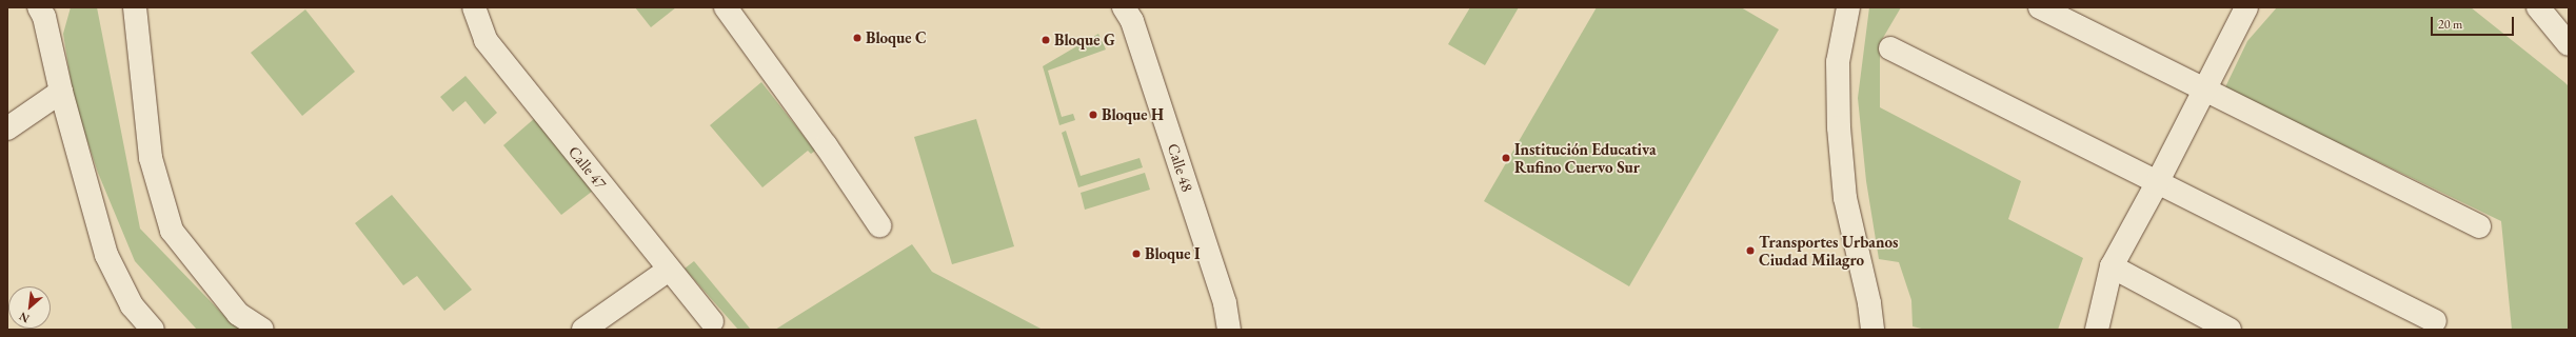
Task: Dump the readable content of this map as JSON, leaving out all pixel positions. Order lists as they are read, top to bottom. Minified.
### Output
{"streets":{"street":["Calle 47","Calle 48"]},"places":["Bloque C","Bloque G","Bloque H","Institución Educativa Rufino Cuervo Sur","Transportes Urbanos Ciudad Milagro","Bloque I"],"scale_bar":"20 m","north":"bottom left"}
